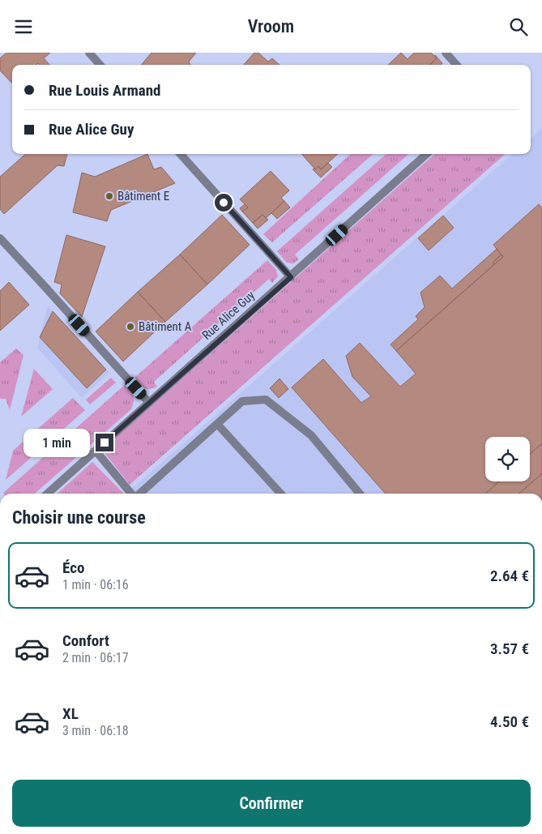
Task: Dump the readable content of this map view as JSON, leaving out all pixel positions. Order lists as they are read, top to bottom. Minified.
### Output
{"streets":{"street":["Rue Alice Guy"]},"places":["Bâtiment E","Bâtiment A"],"page":{"header":"Vroom","banner":["Rue Louis Armand","Rue Alice Guy"],"bubble":"1 min","heading":"Choisir une course","list":[{"name":"Éco","note":"1 min · 06:16","value":"2.64 €"},{"name":"Confort","note":"2 min · 06:17","value":"3.57 €"},{"name":"XL","note":"3 min · 06:18","value":"4.50 €"}],"buttons":"Confirmer"}}
